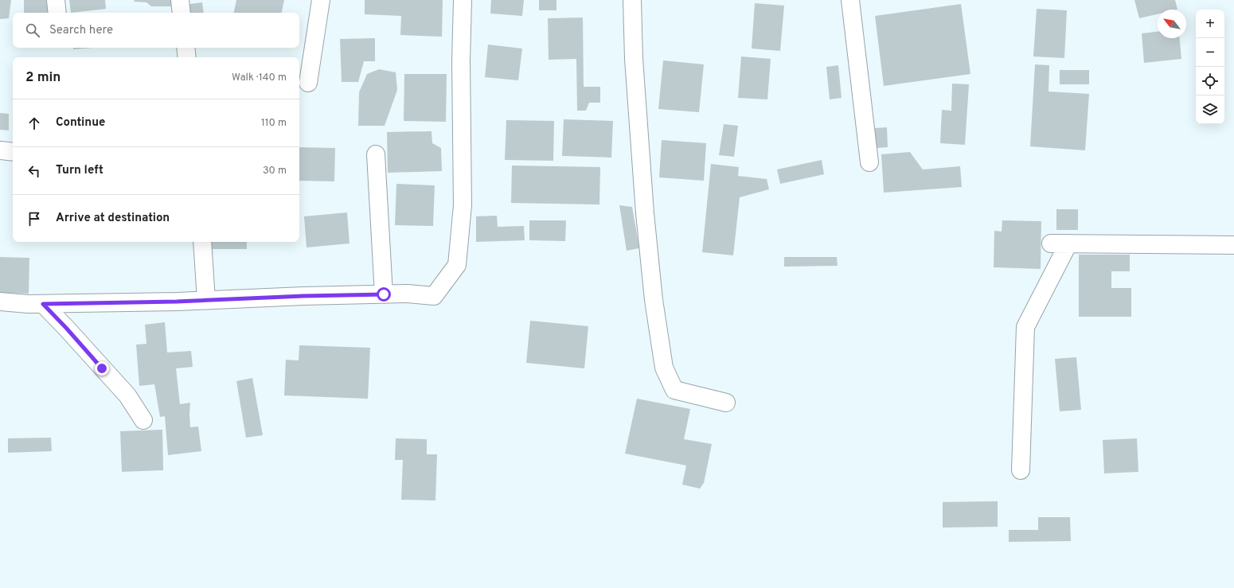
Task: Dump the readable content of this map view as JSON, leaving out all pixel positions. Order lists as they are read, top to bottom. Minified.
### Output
{"north":"top left","page":{"map_buttons":["+","−"],"search":"Search here","heading":["2 min","Walk · 140 m"],"list":[["Continue","110 m"],["Turn left","30 m"],"Arrive at destination"]}}
